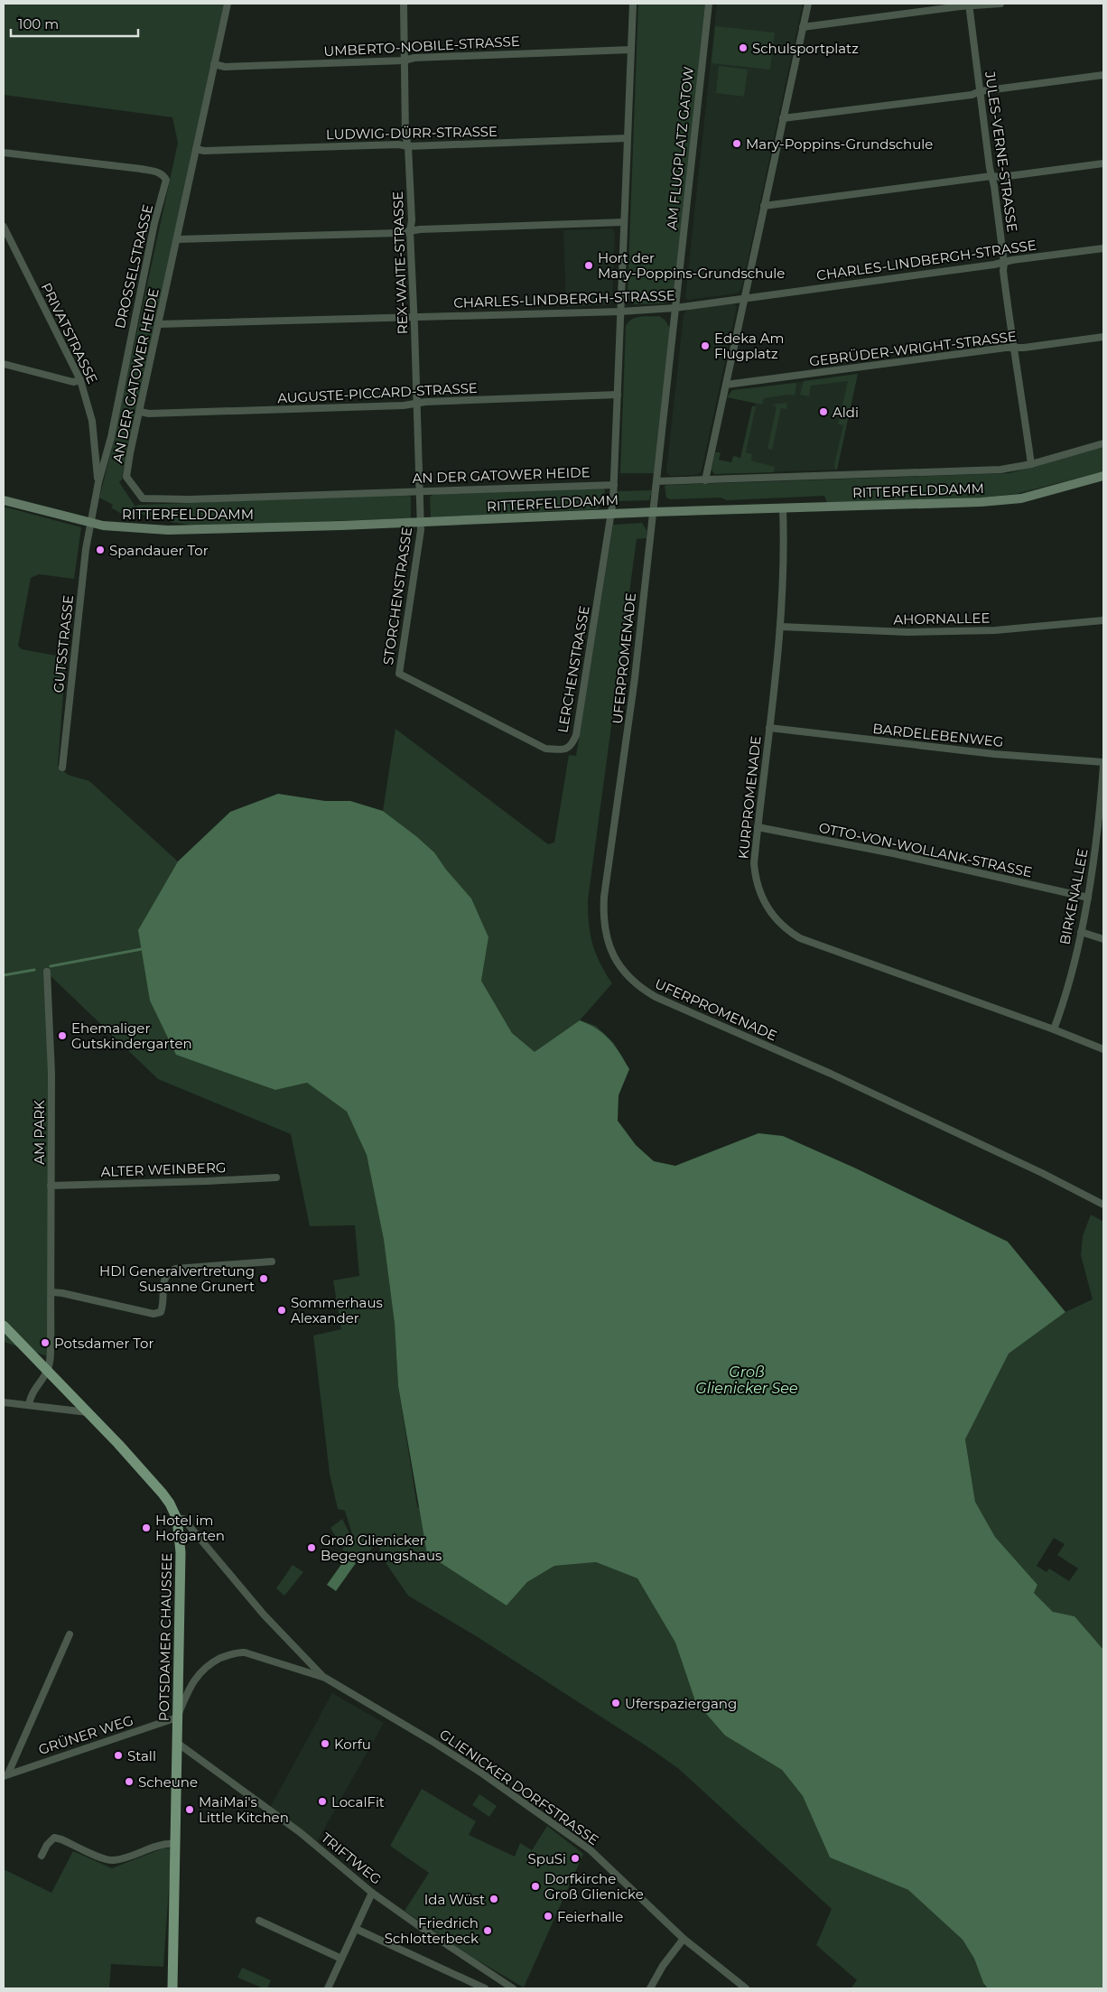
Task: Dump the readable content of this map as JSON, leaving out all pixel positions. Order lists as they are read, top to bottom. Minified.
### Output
{"streets":{"main road":["RITTERFELDDAMM","POTSDAMER CHAUSSEE"],"street":["UMBERTO-NOBILE-STRASSE","LUDWIG-DÜRR-STRASSE","AM FLUGPLATZ GATOW","JULES-VERNE-STRASSE","CHARLES-LINDBERGH-STRASSE","REX-WAITE-STRASSE","DROSSELSTRASSE","PRIVATSTRASSE","GEBRÜDER-WRIGHT-STRASSE","AN DER GATOWER HEIDE","AUGUSTE-PICCARD-STRASSE","STORCHENSTRASSE","AHORNALLEE","GUTSSTRASSE","UFERPROMENADE","LERCHENSTRASSE","BARDELEBENWEG","KURPROMENADE","OTTO-VON-WOLLANK-STRASSE","BIRKENALLEE","AM PARK","ALTER WEINBERG","GRÜNER WEG","GLIENICKER DORFSTRASSE","TRIFTWEG"]},"crossings":[["UMBERTO-NOBILE-STRASSE","REX-WAITE-STRASSE"],["UMBERTO-NOBILE-STRASSE","AN DER GATOWER HEIDE"],["UMBERTO-NOBILE-STRASSE","LERCHENSTRASSE"],["LUDWIG-DÜRR-STRASSE","REX-WAITE-STRASSE"],["LUDWIG-DÜRR-STRASSE","AN DER GATOWER HEIDE"],["LUDWIG-DÜRR-STRASSE","LERCHENSTRASSE"],["AM FLUGPLATZ GATOW","CHARLES-LINDBERGH-STRASSE"],["AM FLUGPLATZ GATOW","RITTERFELDDAMM"],["AM FLUGPLATZ GATOW","UFERPROMENADE"],["JULES-VERNE-STRASSE","CHARLES-LINDBERGH-STRASSE"],["JULES-VERNE-STRASSE","GEBRÜDER-WRIGHT-STRASSE"],["JULES-VERNE-STRASSE","RITTERFELDDAMM"],["CHARLES-LINDBERGH-STRASSE","REX-WAITE-STRASSE"],["CHARLES-LINDBERGH-STRASSE","AN DER GATOWER HEIDE"],["CHARLES-LINDBERGH-STRASSE","LERCHENSTRASSE"],["REX-WAITE-STRASSE","AN DER GATOWER HEIDE"],["REX-WAITE-STRASSE","AUGUSTE-PICCARD-STRASSE"],["REX-WAITE-STRASSE","RITTERFELDDAMM"],["REX-WAITE-STRASSE","STORCHENSTRASSE"],["DROSSELSTRASSE","PRIVATSTRASSE"],["DROSSELSTRASSE","RITTERFELDDAMM"],["DROSSELSTRASSE","GUTSSTRASSE"],["AN DER GATOWER HEIDE","AUGUSTE-PICCARD-STRASSE"],["AN DER GATOWER HEIDE","LERCHENSTRASSE"],["AUGUSTE-PICCARD-STRASSE","LERCHENSTRASSE"],["RITTERFELDDAMM","STORCHENSTRASSE"],["RITTERFELDDAMM","GUTSSTRASSE"],["RITTERFELDDAMM","UFERPROMENADE"],["RITTERFELDDAMM","LERCHENSTRASSE"],["RITTERFELDDAMM","KURPROMENADE"],["STORCHENSTRASSE","LERCHENSTRASSE"],["AHORNALLEE","KURPROMENADE"],["BARDELEBENWEG","KURPROMENADE"],["KURPROMENADE","OTTO-VON-WOLLANK-STRASSE"],["KURPROMENADE","BIRKENALLEE"],["OTTO-VON-WOLLANK-STRASSE","BIRKENALLEE"],["AM PARK","ALTER WEINBERG"],["AM PARK","POTSDAMER CHAUSSEE"],["POTSDAMER CHAUSSEE","GRÜNER WEG"],["POTSDAMER CHAUSSEE","GLIENICKER DORFSTRASSE"],["POTSDAMER CHAUSSEE","TRIFTWEG"],["GRÜNER WEG","GLIENICKER DORFSTRASSE"]],"water":["Groß Glienicker See"],"places":["Schulsportplatz","Mary-Poppins-Grundschule","Hort der Mary-Poppins-Grundschule","Edeka Am Flugplatz","Aldi","Spandauer Tor","Ehemaliger Gutskindergarten","HDI Generalvertretung Susanne Grunert","Sommerhaus Alexander","Potsdamer Tor","Hotel im Hofgarten","Groß Glienicker Begegnungshaus","Uferspaziergang","Korfu","Stall","Scheune","LocalFit","MaiMai's Little Kitchen","SpuSi","Dorfkirche Groß Glienicke","Ida Wüst","Feierhalle","Friedrich Schlotterbeck"],"scale_bar":"100 m"}
